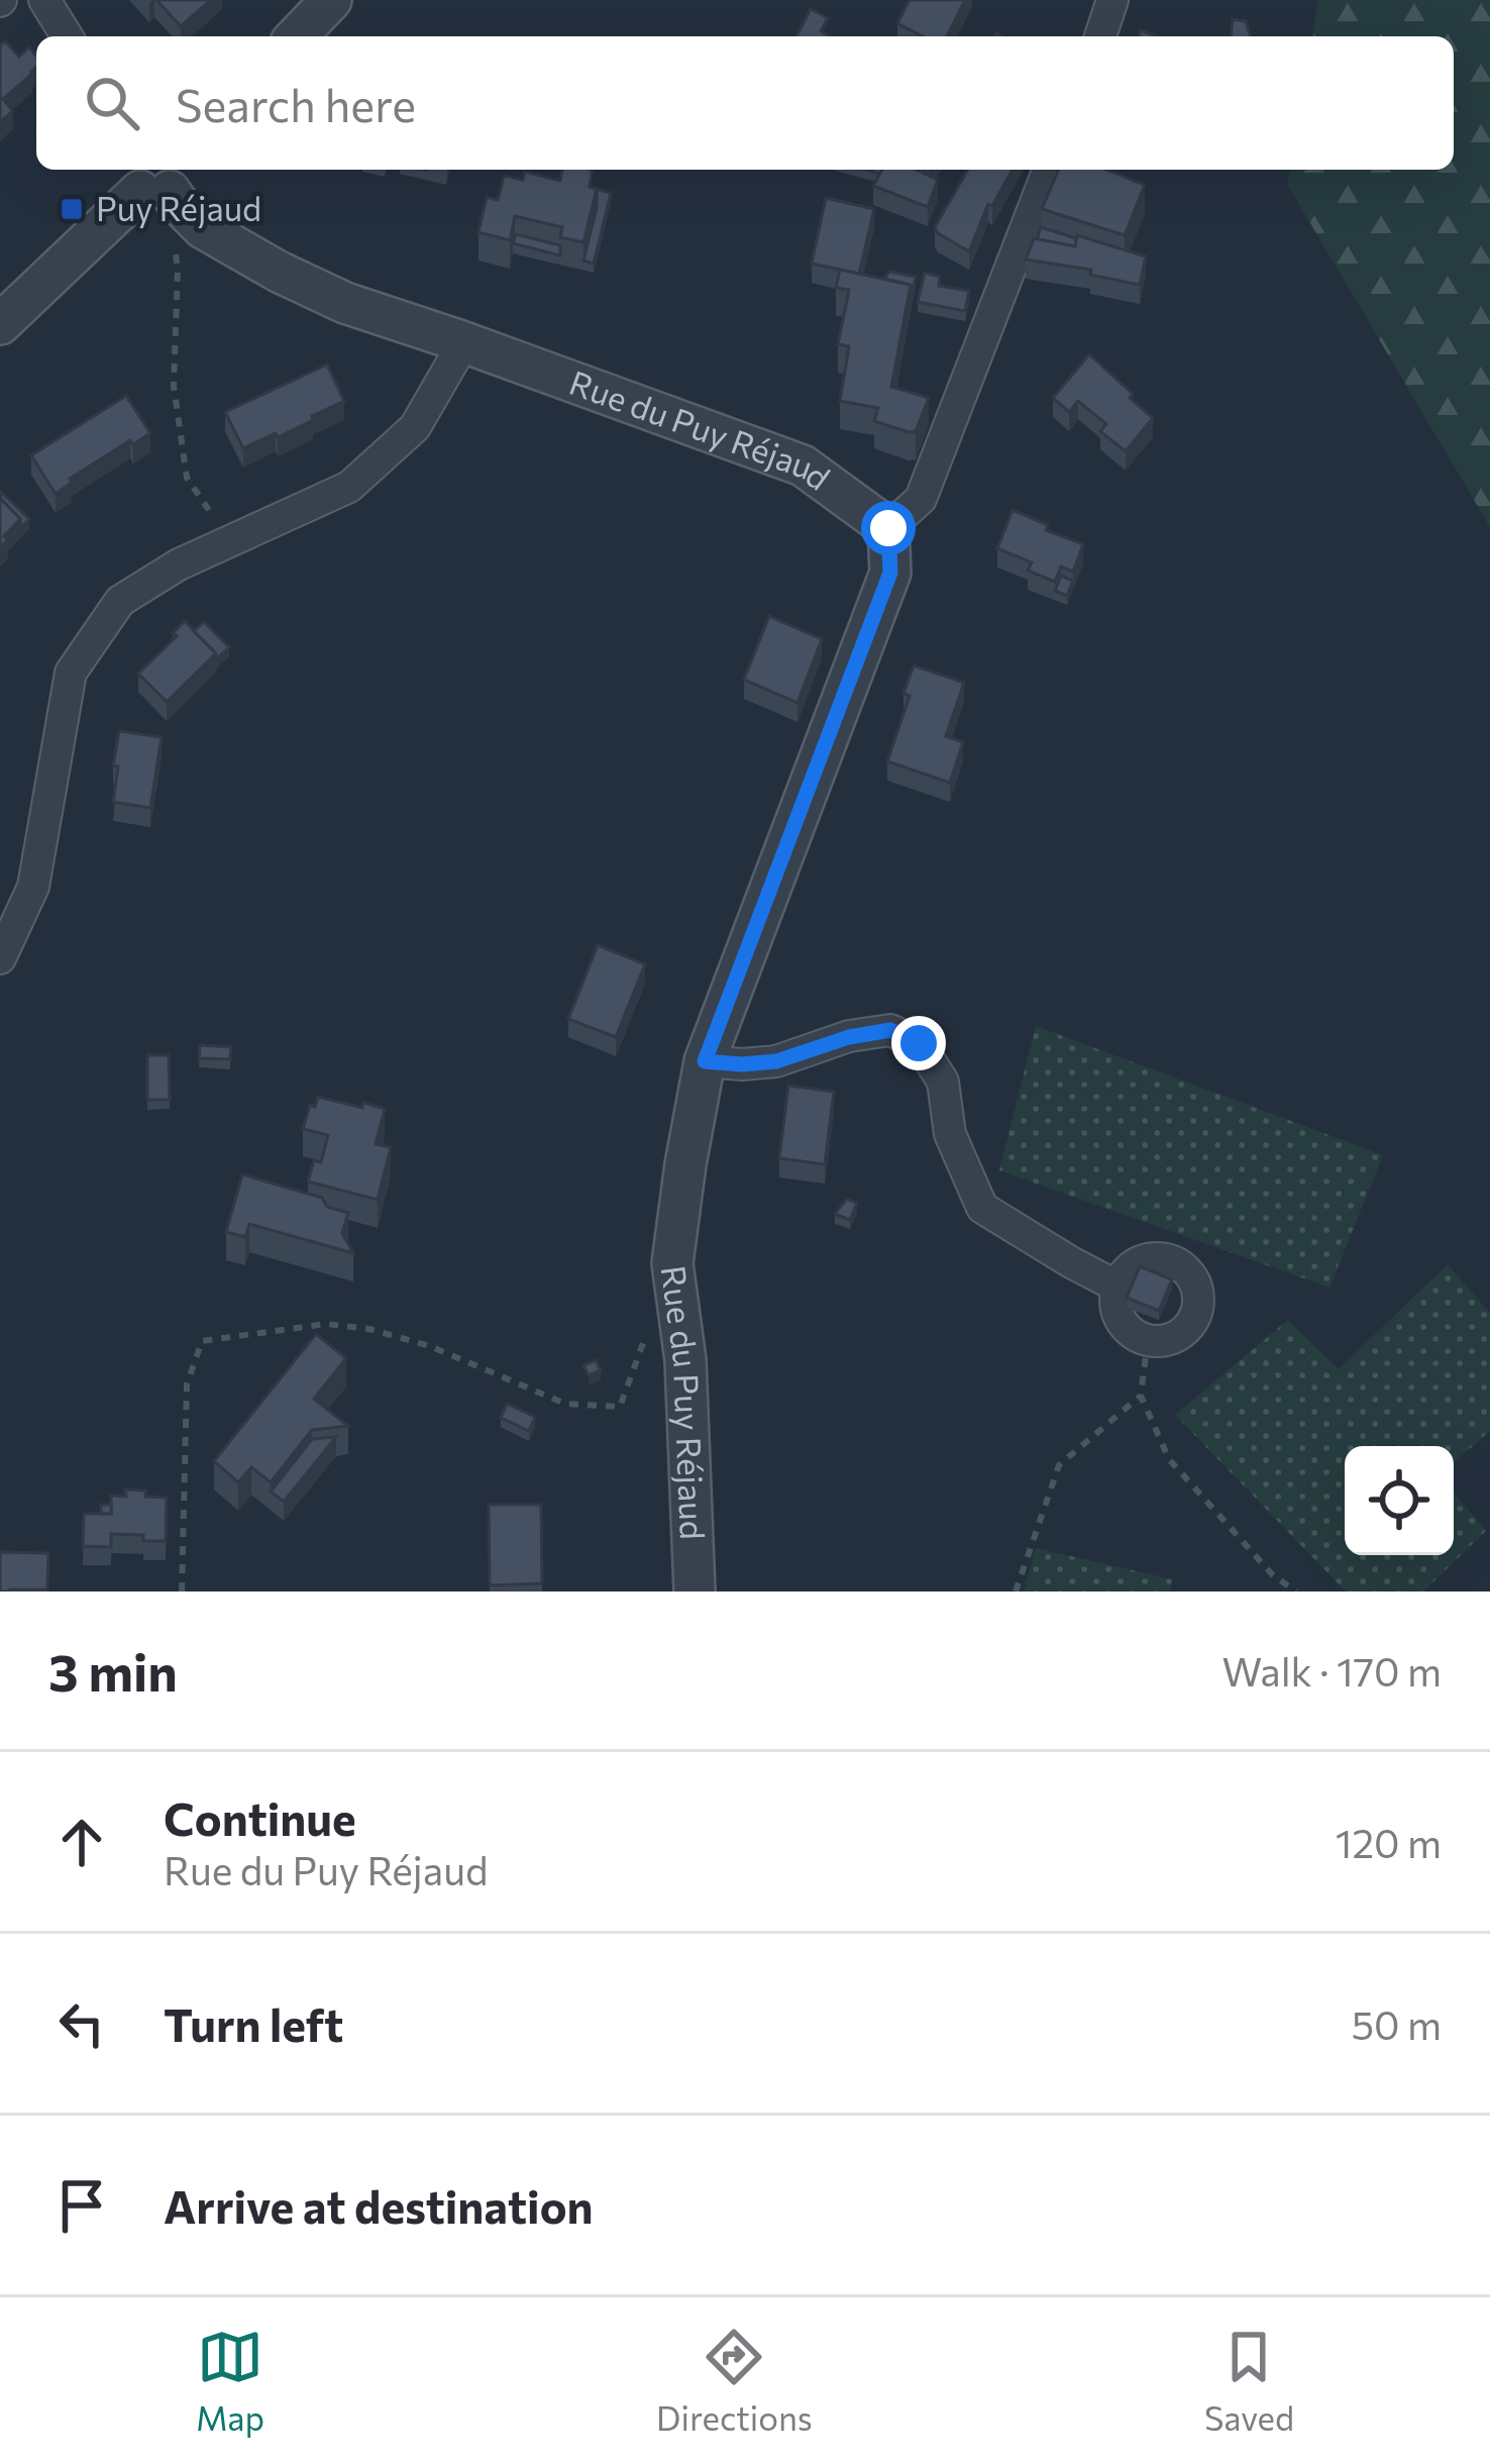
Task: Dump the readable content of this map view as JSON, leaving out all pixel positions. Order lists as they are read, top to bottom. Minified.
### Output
{"streets":{"street":["Rue du Puy Réjaud"]},"places":{"transit":["Puy Réjaud"]},"page":{"search":"Search here","heading":["3 min","Walk · 170 m"],"list":[["Continue","Rue du Puy Réjaud","120 m"],["Turn left","50 m"],"Arrive at destination"],"nav":["Map","Directions","Saved"]}}
